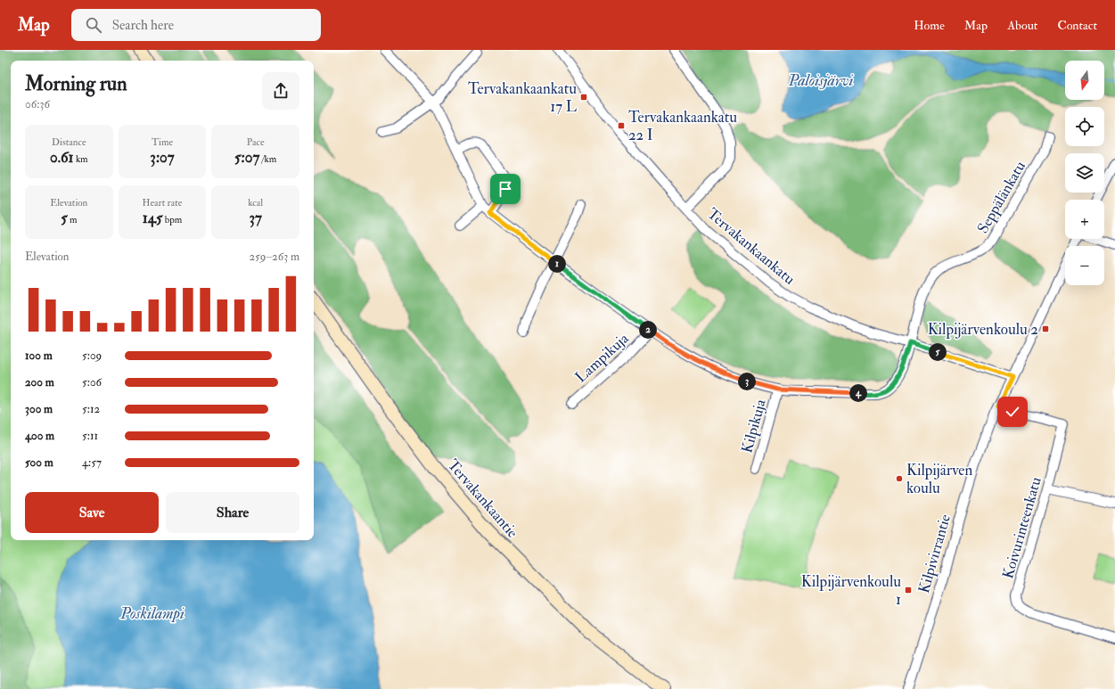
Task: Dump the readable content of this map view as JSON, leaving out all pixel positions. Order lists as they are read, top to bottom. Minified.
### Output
{"streets":{"street":["Seppälänkatu","Tervakankaankatu","Lampikuja","Kilpikuja","Tervakankaantie","Koivurinteenkatu","Kilpivirrantie"]},"crossings":[["Seppälänkatu","Tervakankaankatu"],["Seppälänkatu","Lampikuja"],["Seppälänkatu","Kilpikuja"],["Tervakankaankatu","Kilpivirrantie"],["Koivurinteenkatu","Kilpivirrantie"]],"water":["Paloisjärvi","Poskilampi"],"places":{"transit":["Tervakankaankatu 17 L","Tervakankaankatu 22 I","Kilpijärvenkoulu 2","Kilpijärvenkoulu 1"],"other":["Kilpijärven koulu"]},"north":"bottom","page":{"header":"Map","search":"Search here","nav":["Home","Map","About","Contact"],"map_buttons":["+","−"],"heading":["Morning run","06:36"],"stats":[["Distance","0.61 km"],["Time","3:07"],["Pace","5:07 /km"],["Elevation","5 m"],["Heart rate","145 bpm"],["kcal","37"]],"chart":["Elevation","259–263 m"],"pins":["1","2","5","3","4"],"list":[{"name":"100 m","note":"5:09"},{"name":"200 m","note":"5:06"},{"name":"300 m","note":"5:12"},{"name":"400 m","note":"5:11"},{"name":"500 m","note":"4:57"}],"buttons":["Save","Share"]}}
